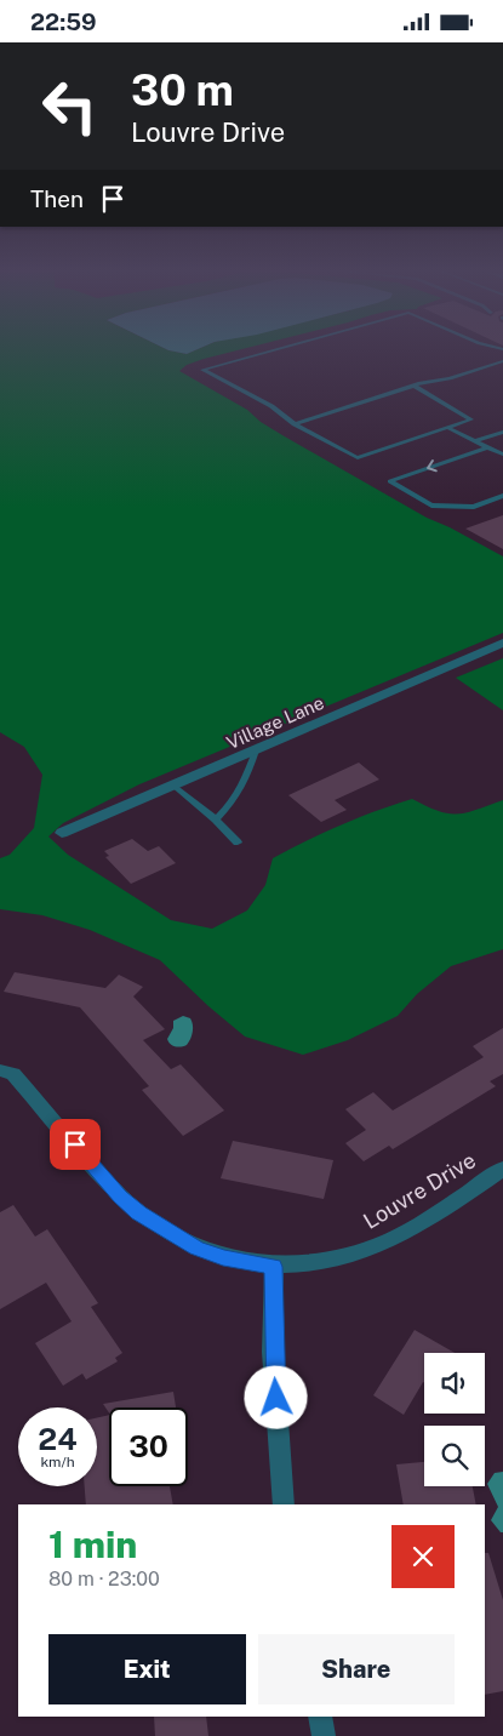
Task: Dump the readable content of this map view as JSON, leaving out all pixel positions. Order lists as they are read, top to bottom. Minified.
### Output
{"streets":{"street":["Village Lane","Louvre Drive"]},"page":{"status":"22:59","turn":["30 m","Louvre Drive"],"then":"Then","speed":"24 km/h","limit":"30","heading":["1 min","80 m · 23:00"],"buttons":["Exit","Share"]}}
